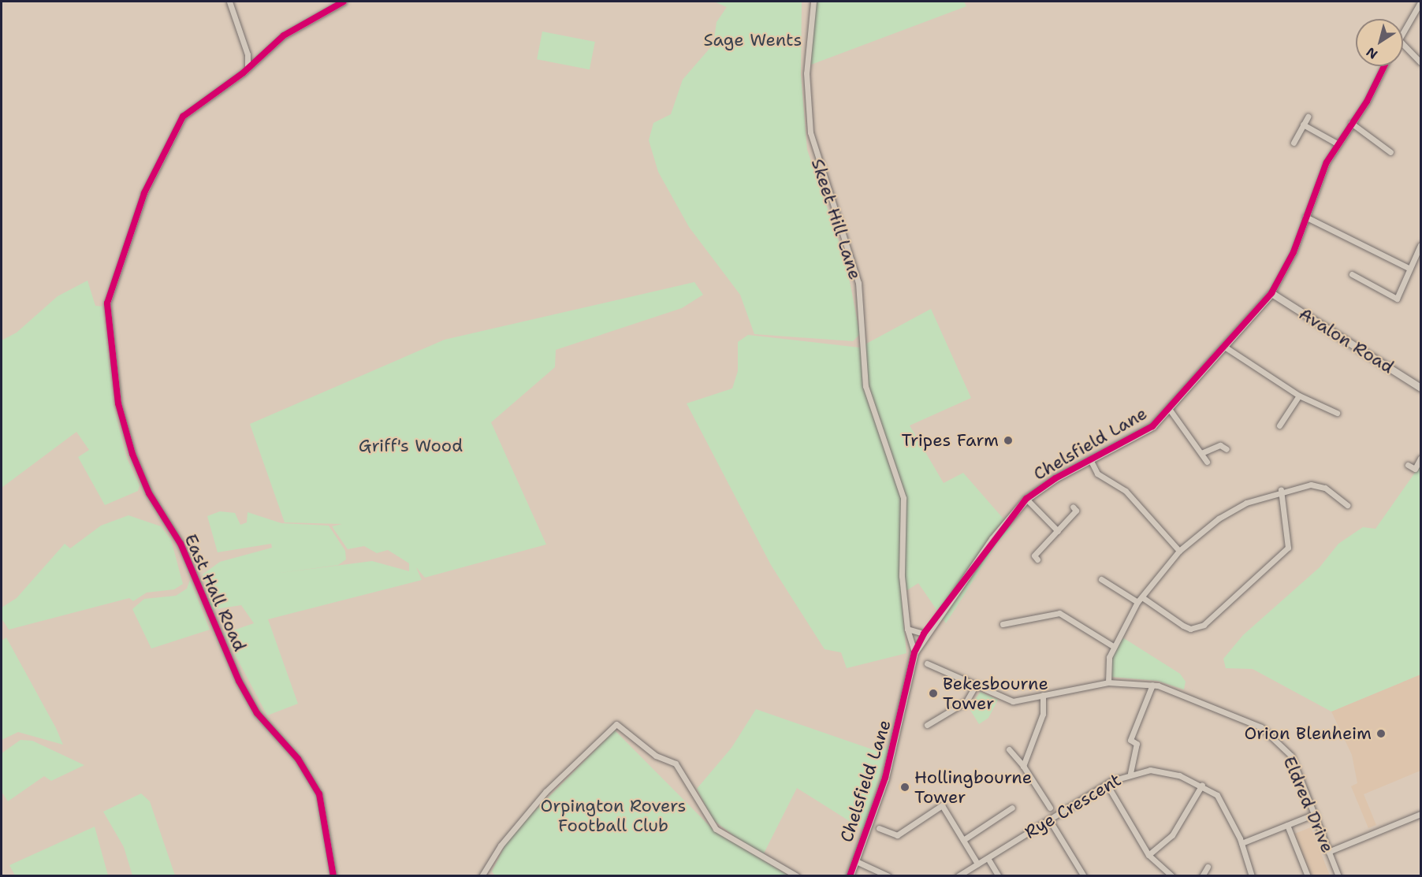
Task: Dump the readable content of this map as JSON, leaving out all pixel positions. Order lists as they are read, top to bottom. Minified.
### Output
{"streets":{"street":["Skeet Hill Lane","Avalon Road","Chelsfield Lane","East Hall Road","Eldred Drive","Rye Crescent"]},"crossings":[["Skeet Hill Lane","Chelsfield Lane"],["Avalon Road","Chelsfield Lane"]],"parks":["Sage Wents","Griff's Wood","Orpington Rovers Football Club"],"places":["Tripes Farm","Bekesbourne Tower","Orion Blenheim","Hollingbourne Tower"],"north":"bottom left"}
